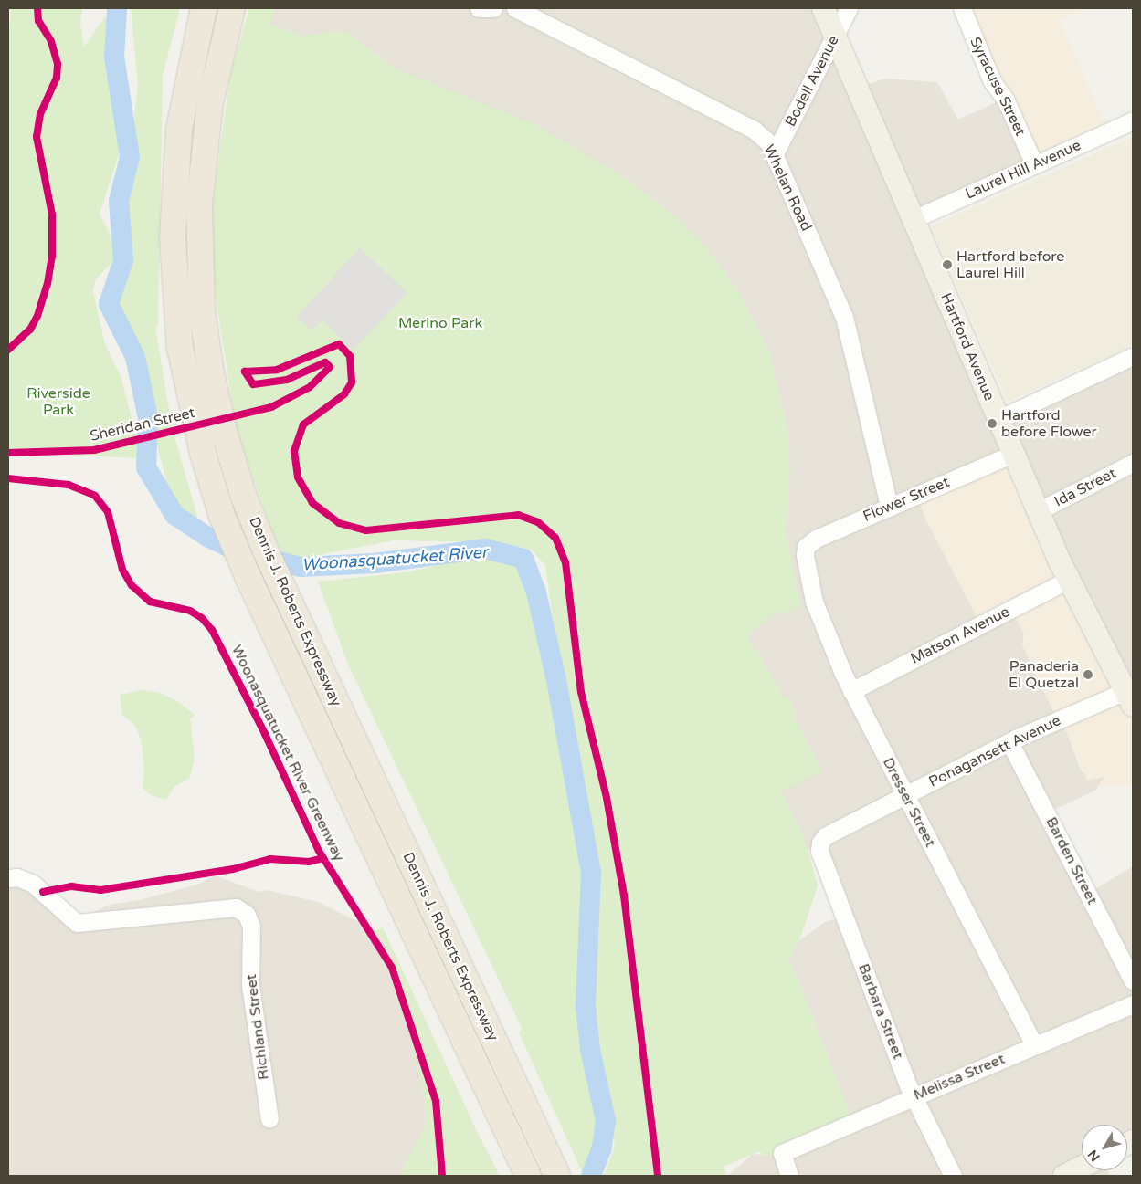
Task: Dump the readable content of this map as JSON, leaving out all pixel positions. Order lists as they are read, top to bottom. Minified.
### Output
{"streets":{"highway":["Dennis J. Roberts Expressway"],"main road":["Hartford Avenue"],"street":["Bodell Avenue","Syracuse Street","Laurel Hill Avenue","Whelan Road","Ida Street","Flower Street","Matson Avenue","Ponagansett Avenue","Dresser Street","Barden Street","Barbara Street","Richland Street","Melissa Street"],"cycle path":["Sheridan Street","Woonasquatucket River Greenway"]},"crossings":[["Bodell Avenue","Whelan Road"],["Bodell Avenue","Hartford Avenue"],["Syracuse Street","Laurel Hill Avenue"],["Laurel Hill Avenue","Hartford Avenue"],["Whelan Road","Flower Street"],["Hartford Avenue","Ida Street"],["Hartford Avenue","Flower Street"],["Hartford Avenue","Matson Avenue"],["Hartford Avenue","Ponagansett Avenue"],["Flower Street","Dresser Street"],["Matson Avenue","Dresser Street"],["Ponagansett Avenue","Dresser Street"],["Ponagansett Avenue","Barden Street"],["Ponagansett Avenue","Barbara Street"],["Dresser Street","Melissa Street"],["Barbara Street","Melissa Street"]],"water":["Woonasquatucket River"],"parks":["Merino Park","Riverside Park"],"places":["Hartford before Laurel Hill","Hartford before Flower","Panaderia El Quetzal"],"north":"bottom left"}
